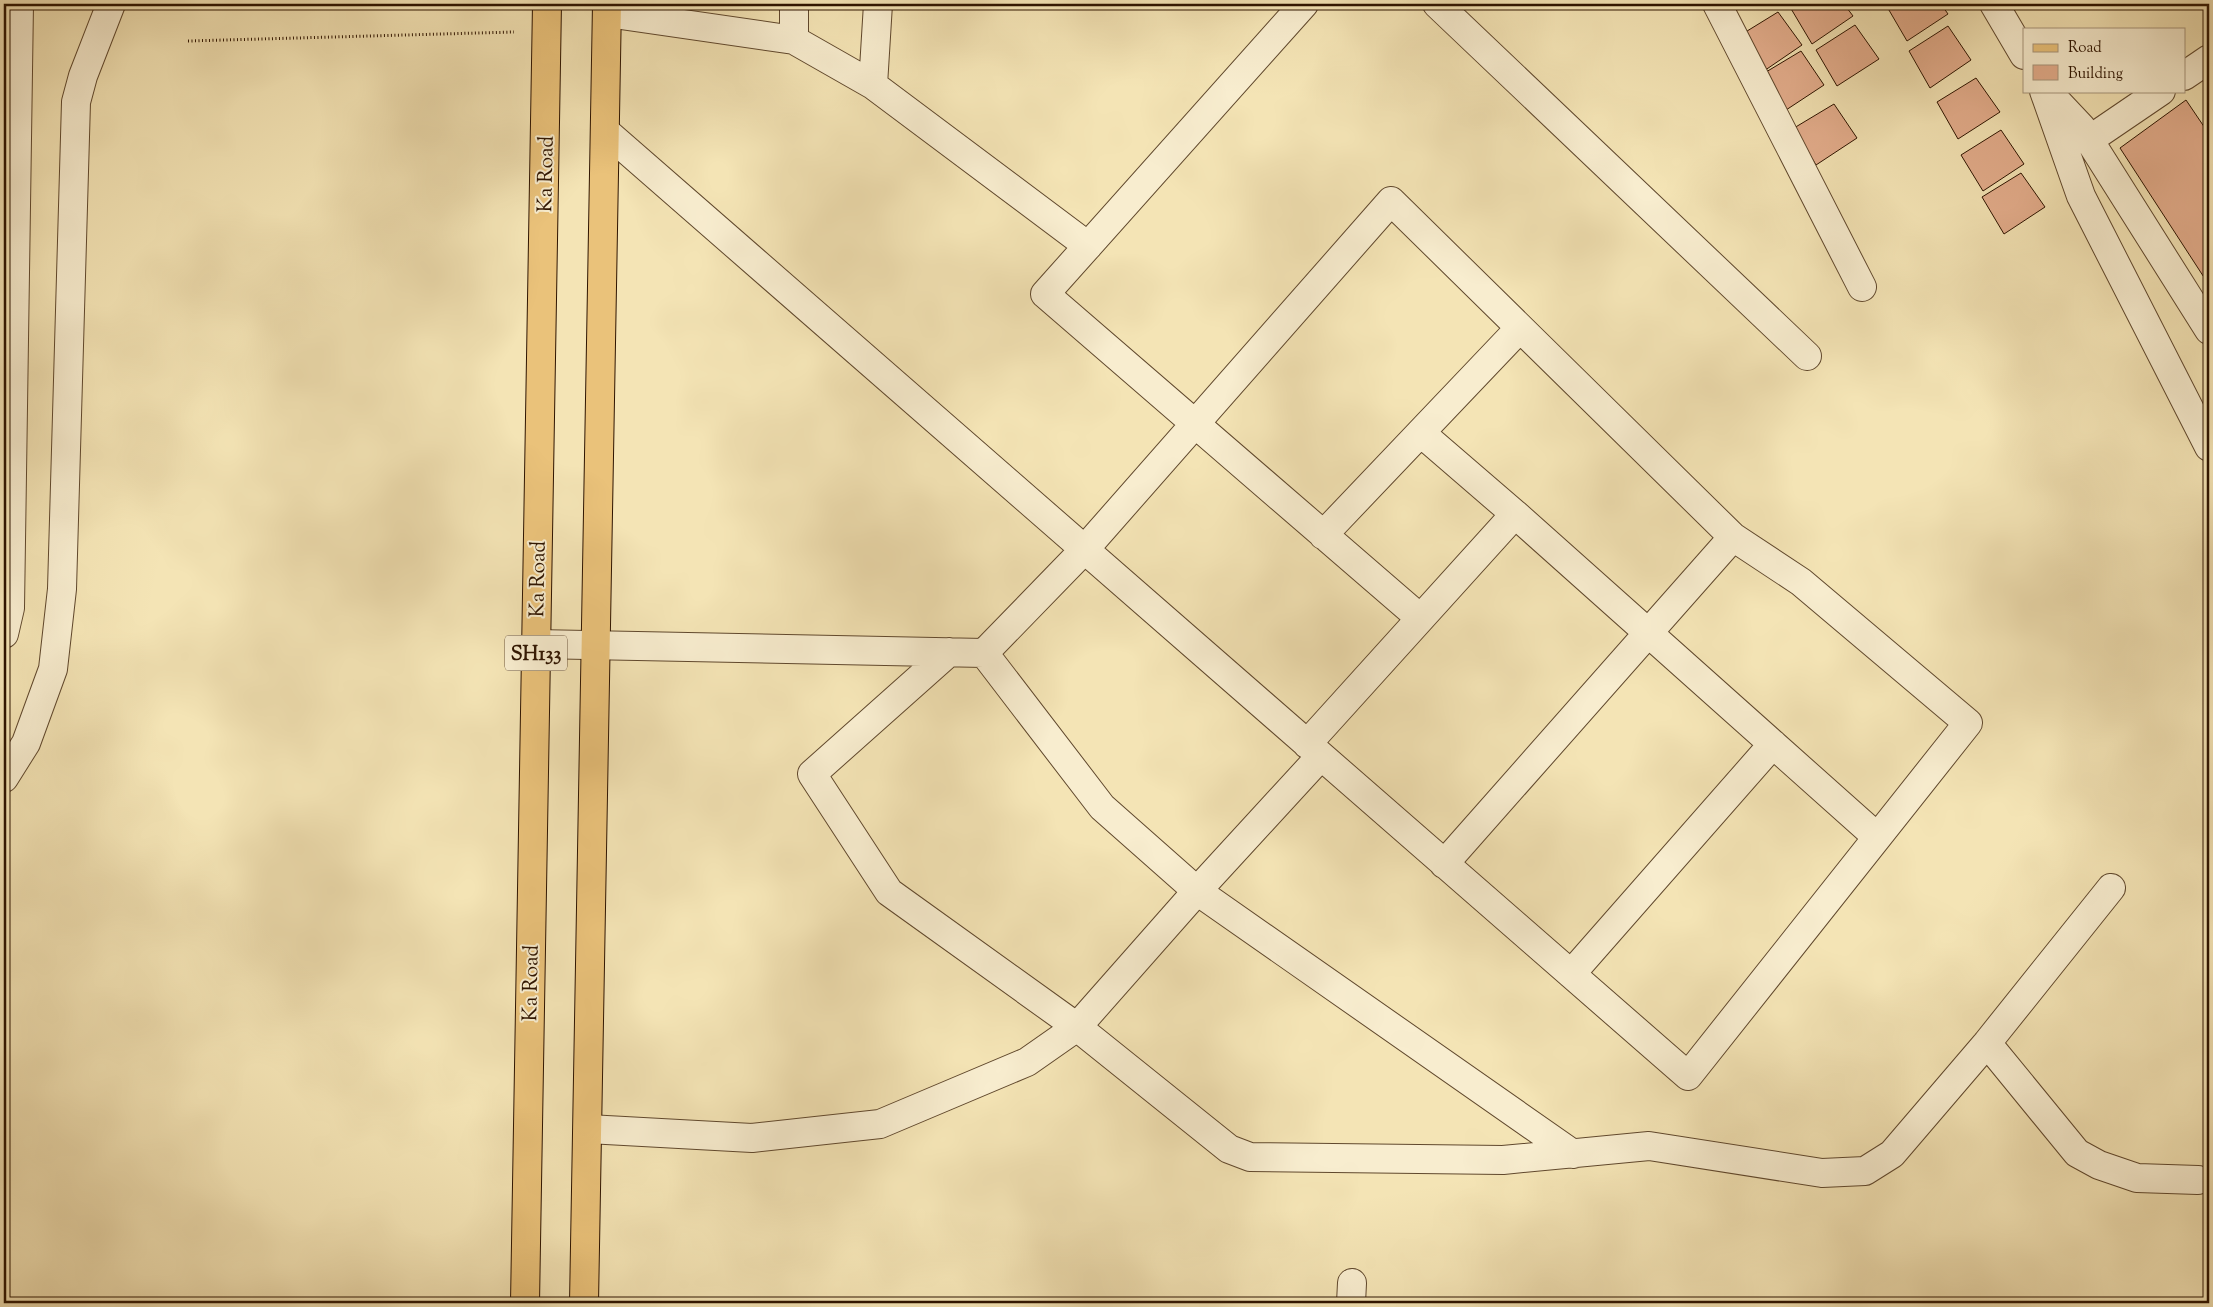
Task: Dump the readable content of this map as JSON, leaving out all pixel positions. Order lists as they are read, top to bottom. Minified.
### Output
{"streets":{"main road":["Ka Road","SH133"]},"legend":["Road","Building"]}
